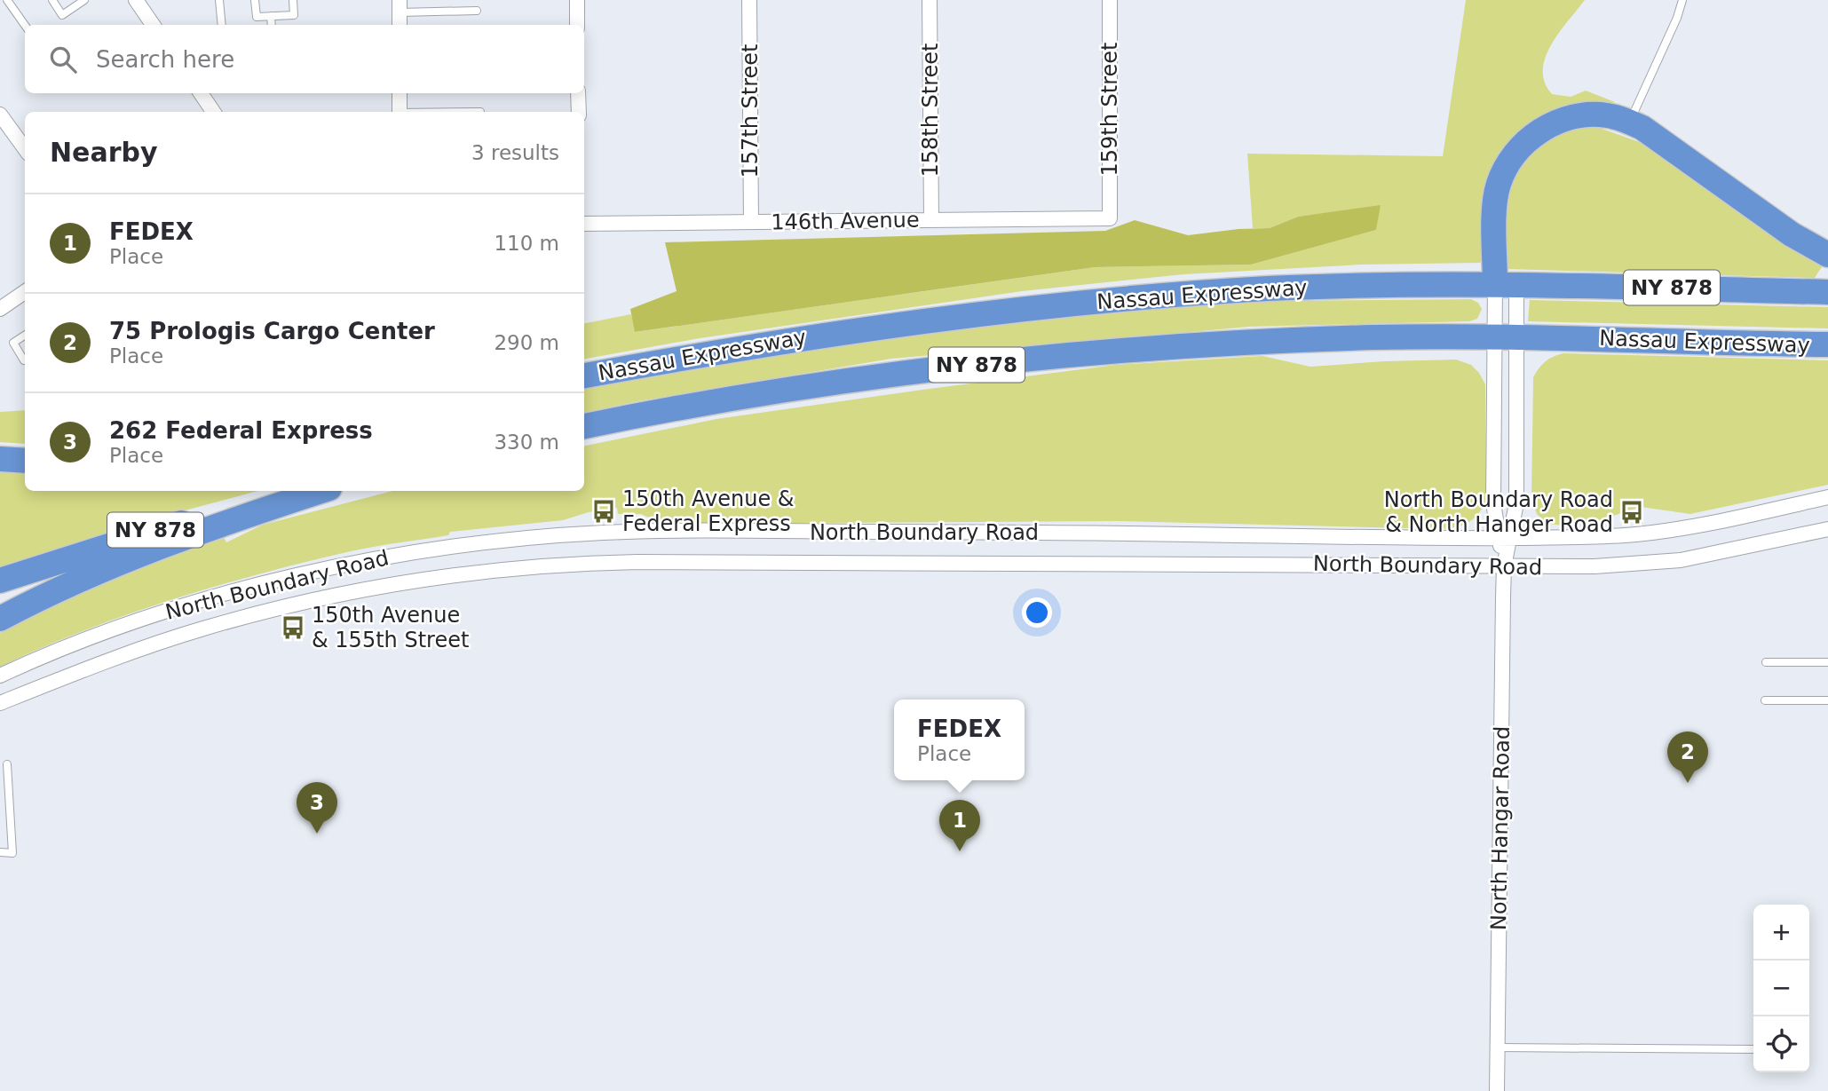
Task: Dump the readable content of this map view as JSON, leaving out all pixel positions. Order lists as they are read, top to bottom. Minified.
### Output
{"streets":{"highway":["NY 878","Nassau Expressway"],"street":["159th Street","158th Street","157th Street","146th Avenue","North Boundary Road","North Hangar Road"]},"crossings":[["159th Street","146th Avenue"],["158th Street","146th Avenue"],["157th Street","146th Avenue"],["Nassau Expressway","North Hangar Road"],["North Boundary Road","North Hangar Road"]],"places":{"bus stop":["150th Avenue & Federal Express","North Boundary Road & North Hanger Road","150th Avenue & 155th Street"]},"page":{"search":"Search here","heading":["Nearby","3 results"],"list":[{"mark":"1","name":"FEDEX","note":"Place","value":"110 m"},{"mark":"2","name":"75 Prologis Cargo Center","note":"Place","value":"290 m"},{"mark":"3","name":"262 Federal Express","note":"Place","value":"330 m"}],"popup":["FEDEX","Place"],"pins":["2","3","1"],"map_buttons":["+","−"]}}
